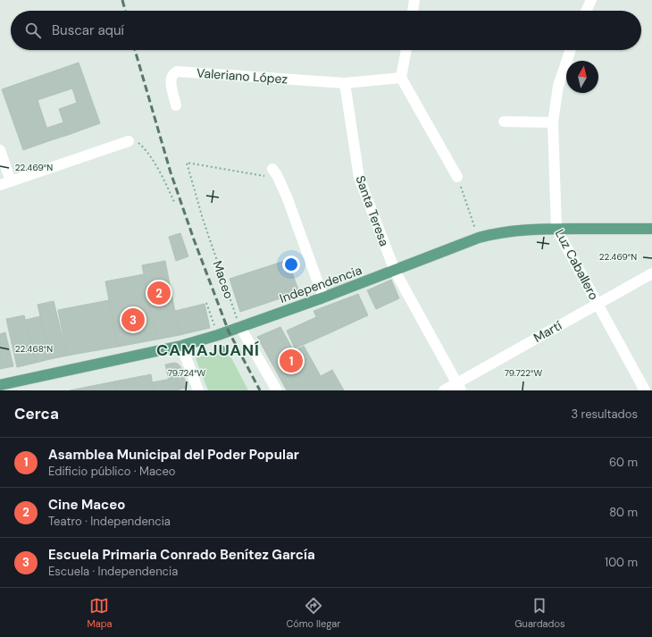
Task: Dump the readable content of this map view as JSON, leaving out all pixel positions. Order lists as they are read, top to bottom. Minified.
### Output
{"streets":{"main road":["Independencia"],"street":["Valeriano López","Santa Teresa","Luz Caballero","Martí"],"path":["Maceo"]},"crossings":[["Valeriano López","Santa Teresa"],["Santa Teresa","Independencia"],["Santa Teresa","Martí"],["Luz Caballero","Independencia"],["Luz Caballero","Martí"],["Maceo","Independencia"]],"districts":["CAMAJUANÍ"],"north":"top","page":{"search":"Buscar aquí","pins":["2","3","1"],"heading":["Cerca","3 resultados"],"list":[{"mark":"1","name":"Asamblea Municipal del Poder Popular","note":"Edificio público · Maceo","value":"60 m"},{"mark":"2","name":"Cine Maceo","note":"Teatro · Independencia","value":"80 m"},{"mark":"3","name":"Escuela Primaria Conrado Benítez García","note":"Escuela · Independencia","value":"100 m"}],"nav":["Mapa","Cómo llegar","Guardados"]},"coordinates":["22.469°N","22.468°N","79.724°W","79.722°W"]}
